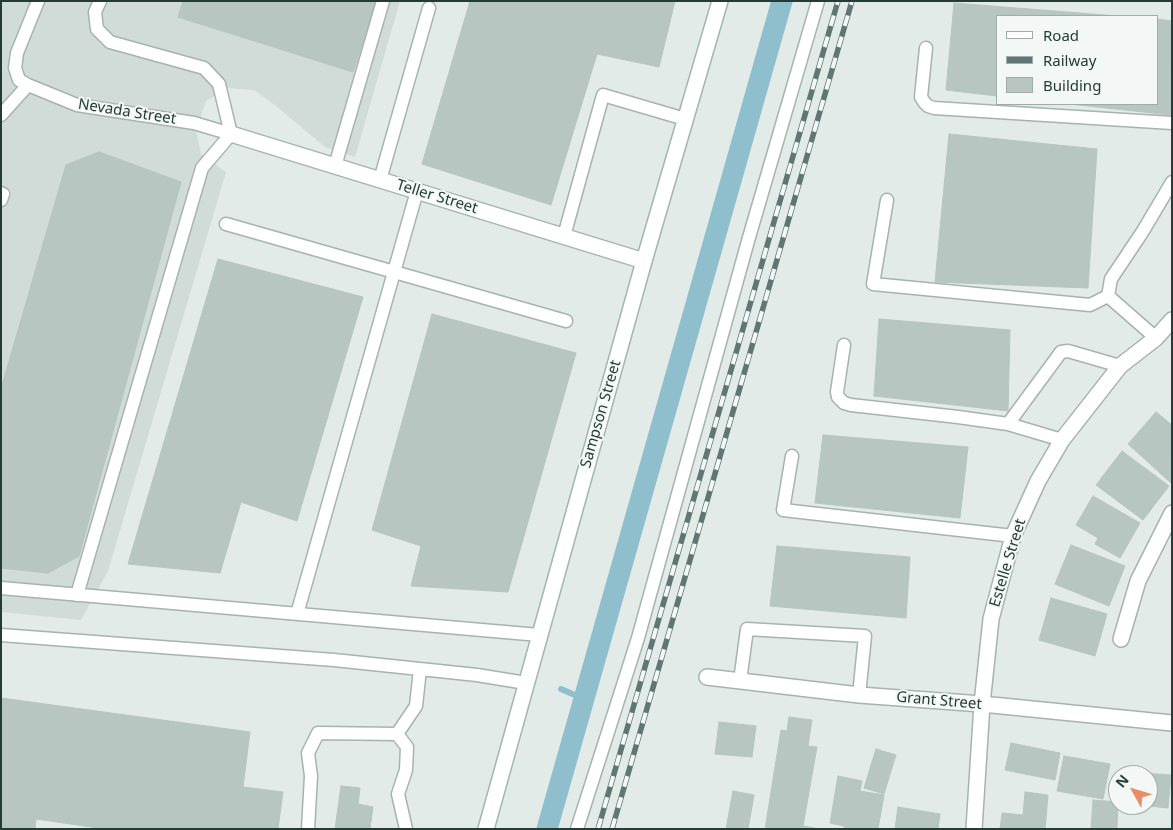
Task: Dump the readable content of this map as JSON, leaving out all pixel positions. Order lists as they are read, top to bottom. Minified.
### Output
{"streets":{"street":["Teller Street","Sampson Street","Estelle Street","Grant Street"],"lane":["Nevada Street"]},"crossings":[["Nevada Street","Teller Street"],["Teller Street","Sampson Street"],["Estelle Street","Grant Street"]],"legend":["Road","Railway","Building"],"north":"top left"}
